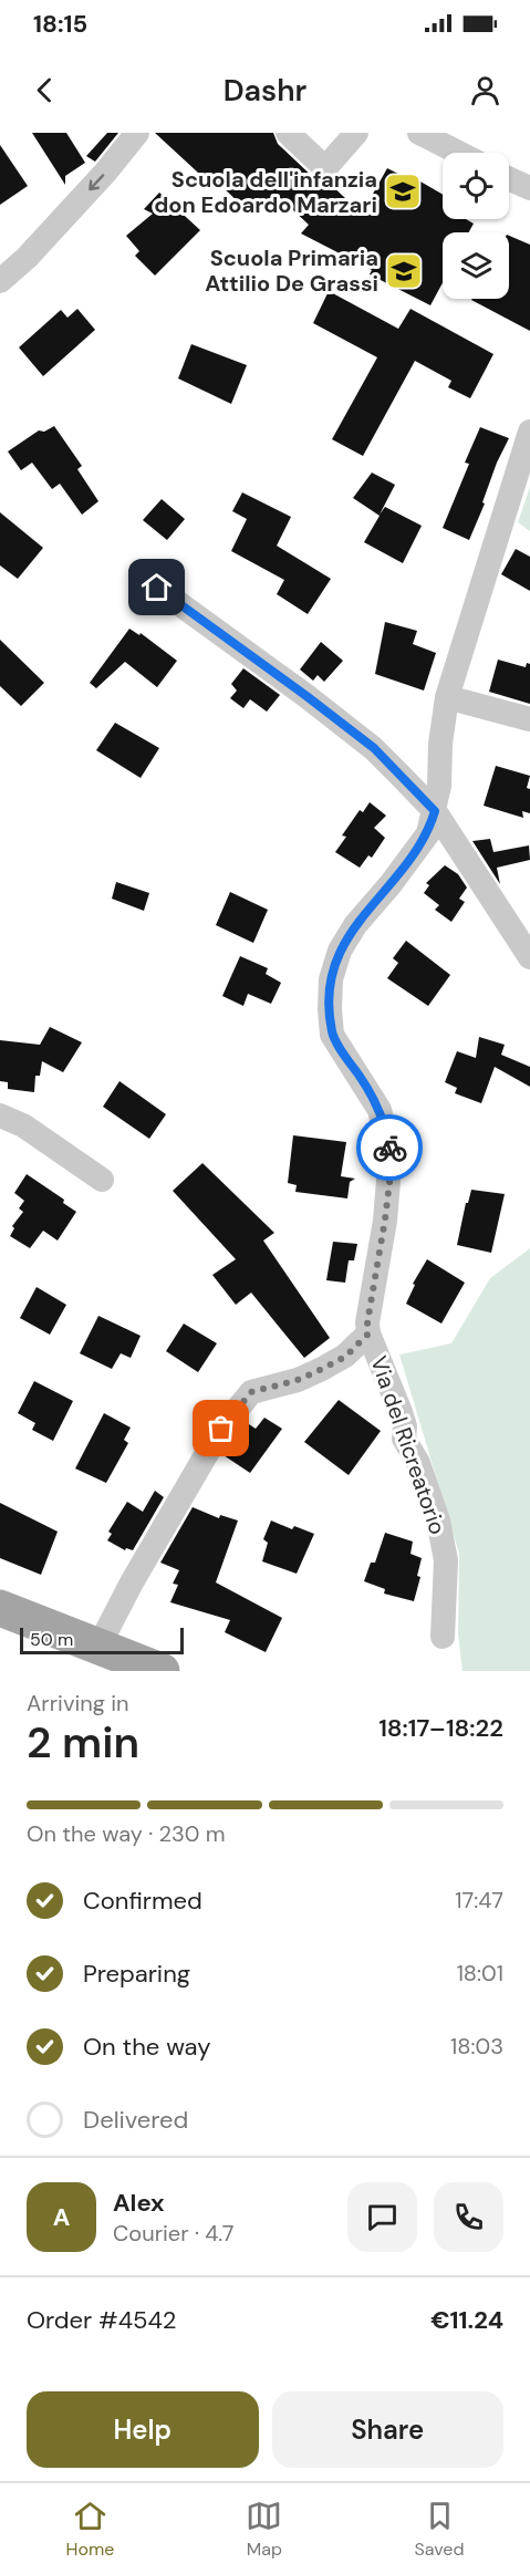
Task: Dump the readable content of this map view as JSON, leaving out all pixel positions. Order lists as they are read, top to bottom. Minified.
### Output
{"streets":{"street":["Via del Ricreatorio"]},"places":{"school or university":["Scuola dell'infanzia don Edoardo Marzari","Scuola Primaria Attilio De Grassi"]},"scale_bar":"50 m","page":{"status":"18:15","header":"Dashr","scale":"50 m","heading":["2 min","Arriving in","18:17–18:22"],"panel":["Alex","Courier · 4.7","Order #4542","€11.24"],"bar":"On the way · 230 m","list":[["Confirmed","17:47"],["Preparing","18:01"],["On the way","18:03"],"Delivered"],"round":"A","buttons":["Help","Share"],"tabs":["Home","Map","Saved"]}}
